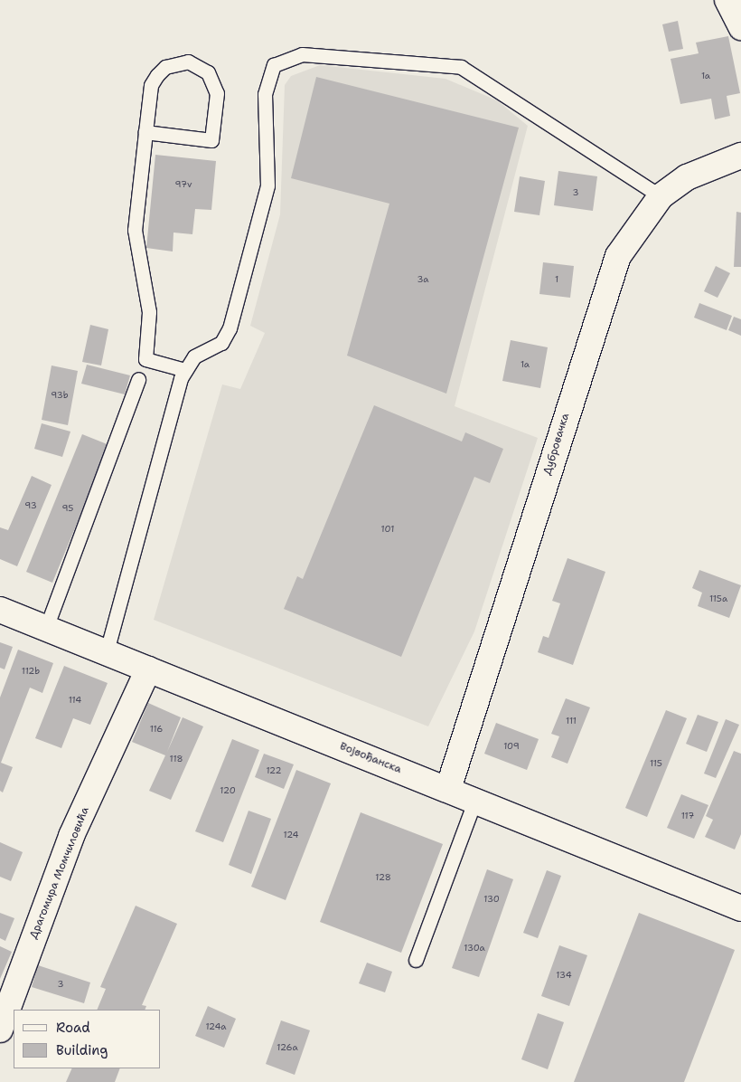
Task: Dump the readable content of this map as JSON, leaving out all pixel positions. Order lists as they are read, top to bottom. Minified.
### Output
{"streets":{"street":["Дубровачка","Војвођанска","Драгомира Момчиловића"]},"crossings":[["Дубровачка","Војвођанска"],["Војвођанска","Драгомира Момчиловића"]],"house_numbers":["1a","97v","3","3a","1","1a","93b","93","95","101","115a","112b","114","111","116","109","118","115","122","120","117","124","128","130","130a","134","3","124a","126a"],"legend":["Road","Building"]}
